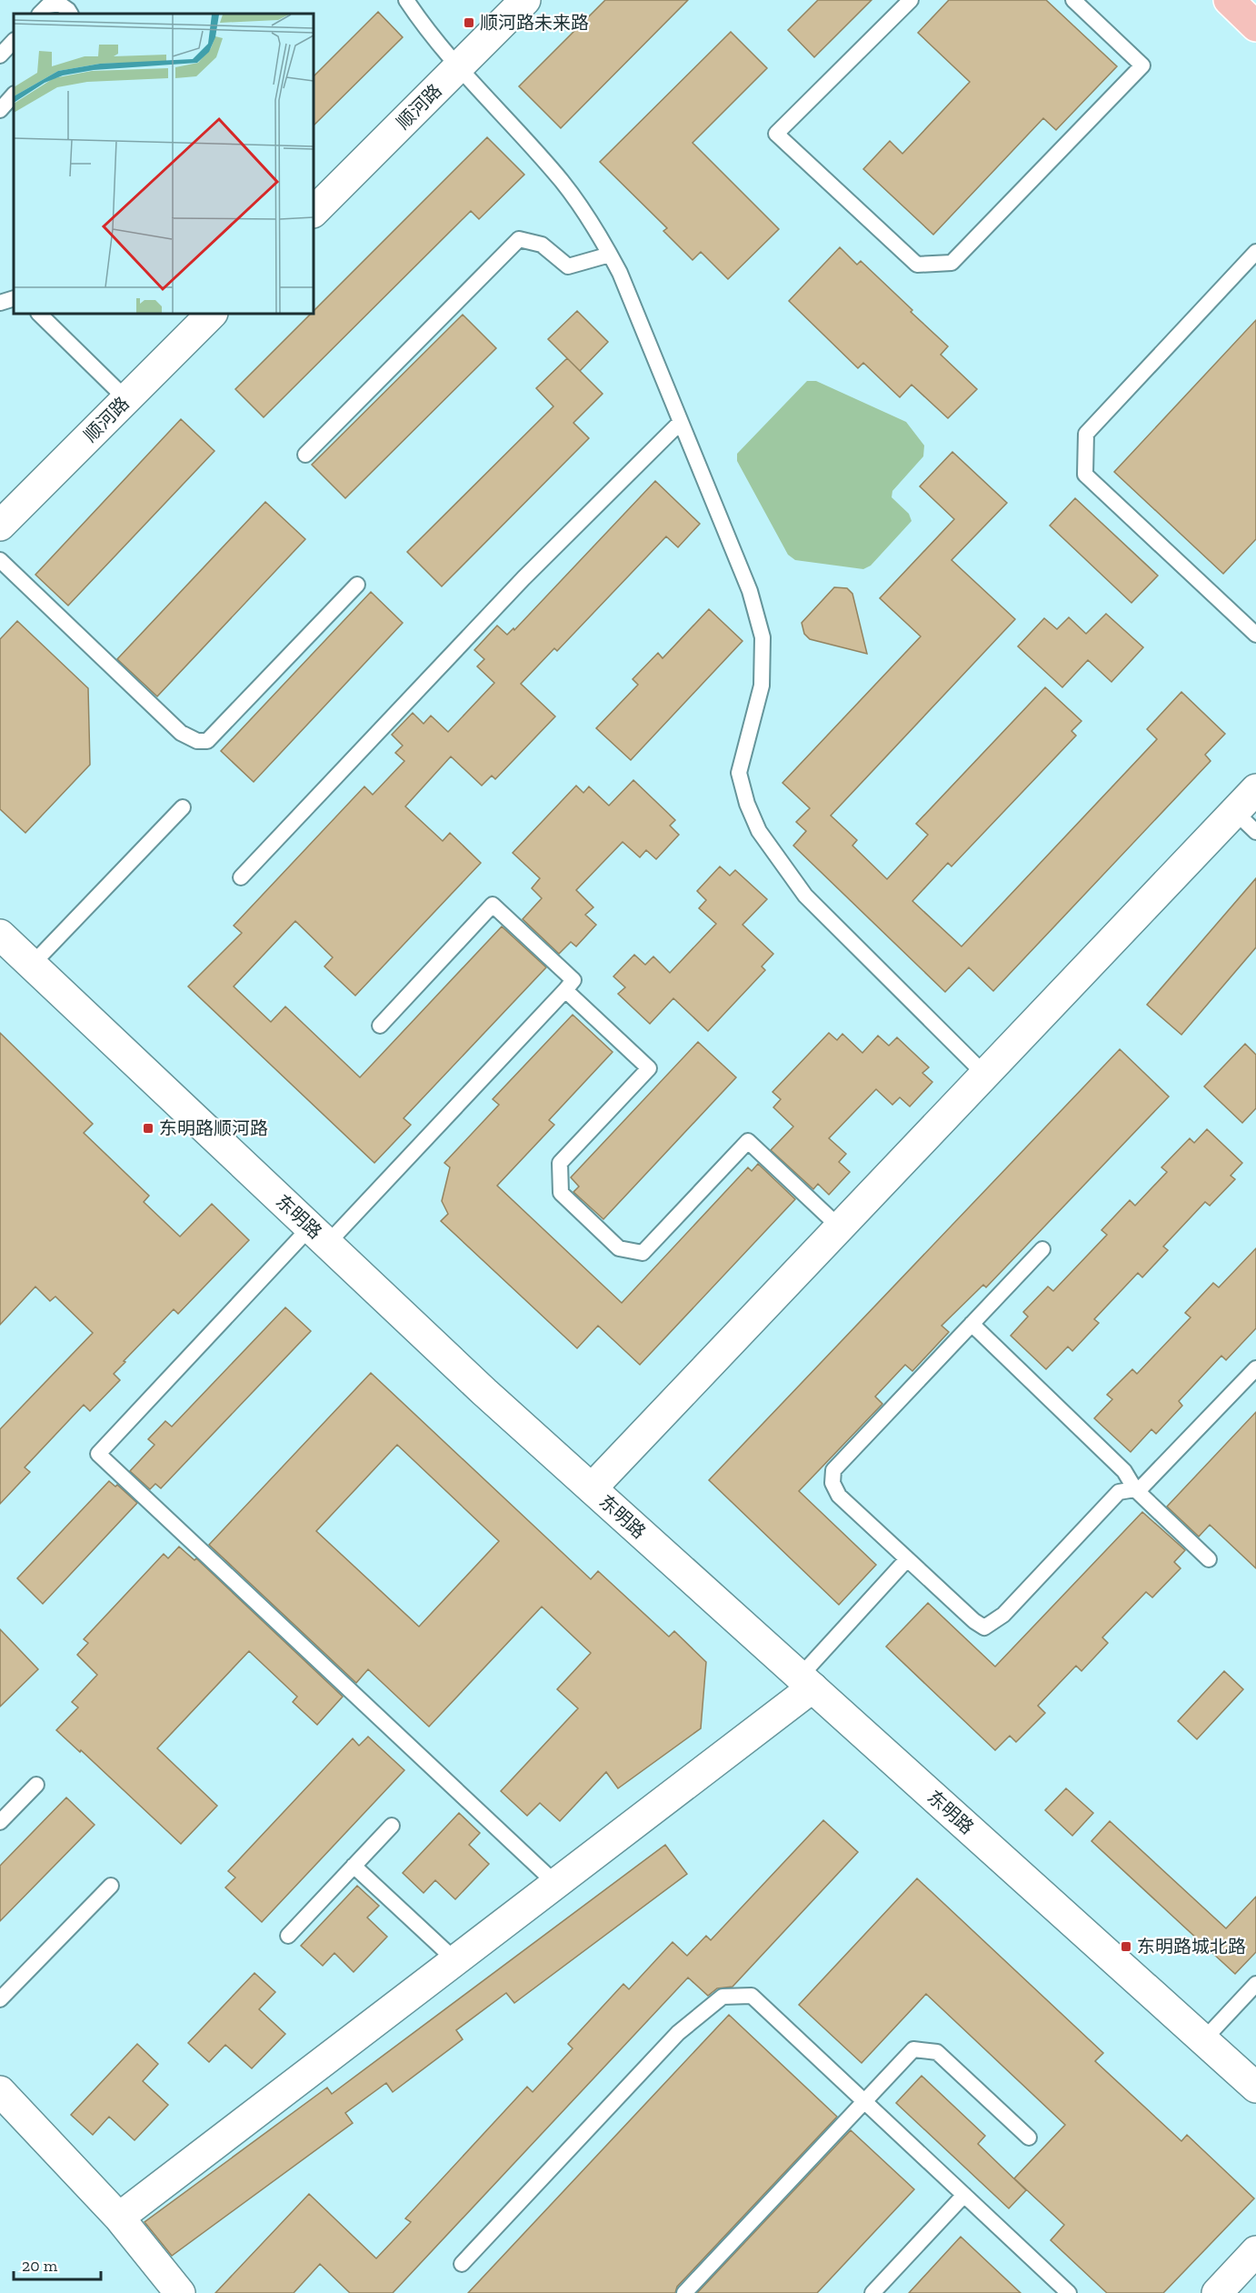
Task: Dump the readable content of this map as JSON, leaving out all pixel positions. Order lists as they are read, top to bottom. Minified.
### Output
{"streets":{"street":["顺河路","东明路"]},"places":{"transit":["顺河路未来路","东明路顺河路","东明路城北路"]},"scale_bar":"20 m"}
